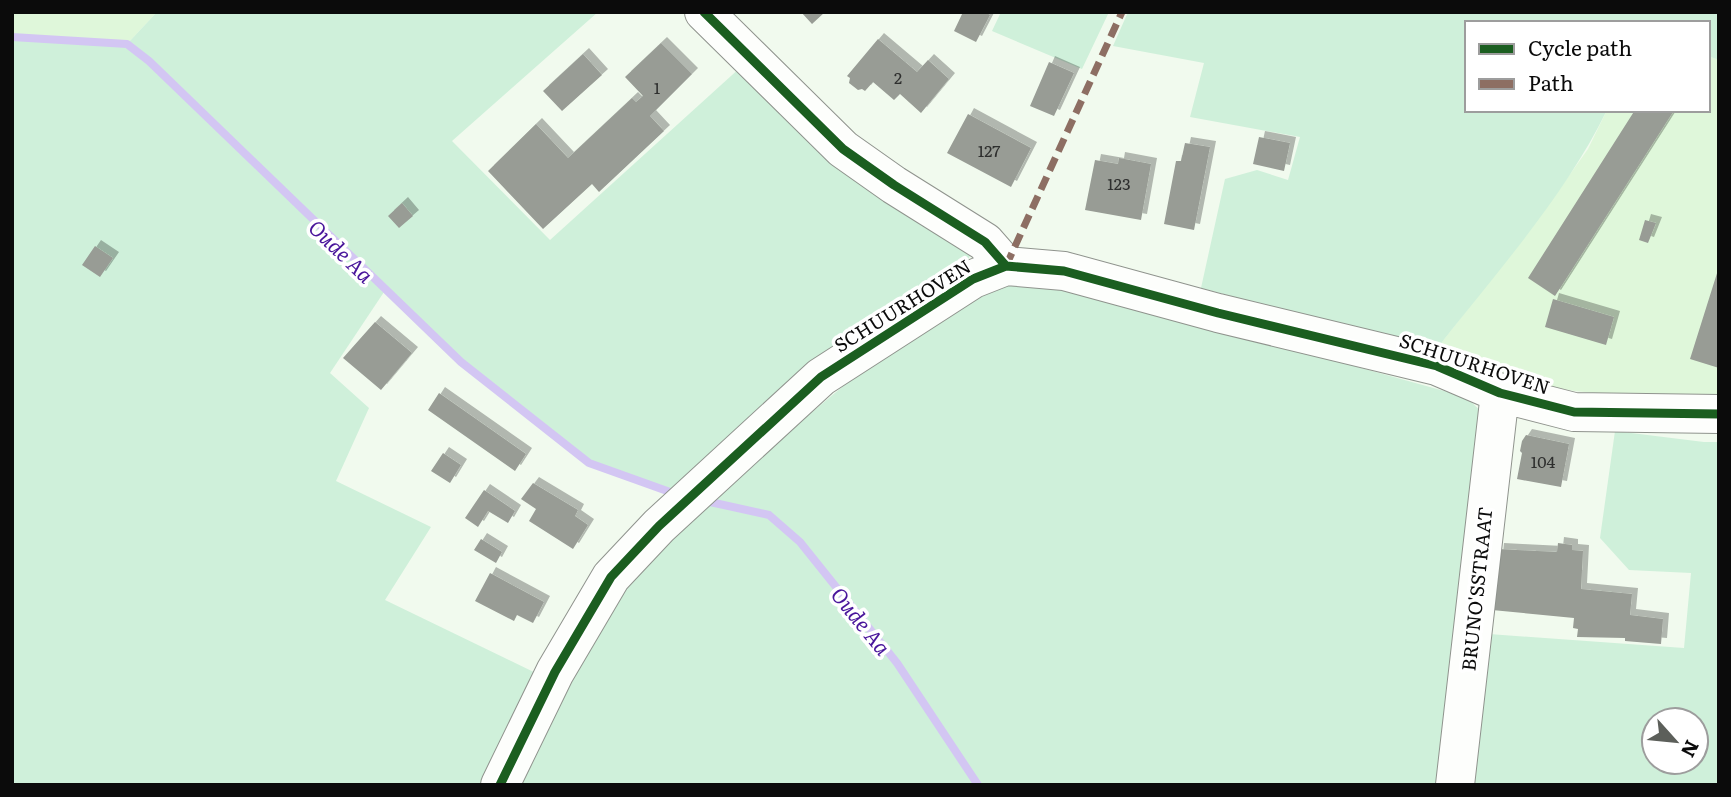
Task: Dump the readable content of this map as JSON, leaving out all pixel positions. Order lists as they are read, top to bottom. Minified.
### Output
{"streets":{"street":["SCHUURHOVEN","BRUNO'SSTRAAT"]},"crossings":[["SCHUURHOVEN","BRUNO'SSTRAAT"]],"water":["Oude Aa"],"house_numbers":["2","1","127","123","104"],"legend":["Cycle path","Path"],"north":"bottom right"}
